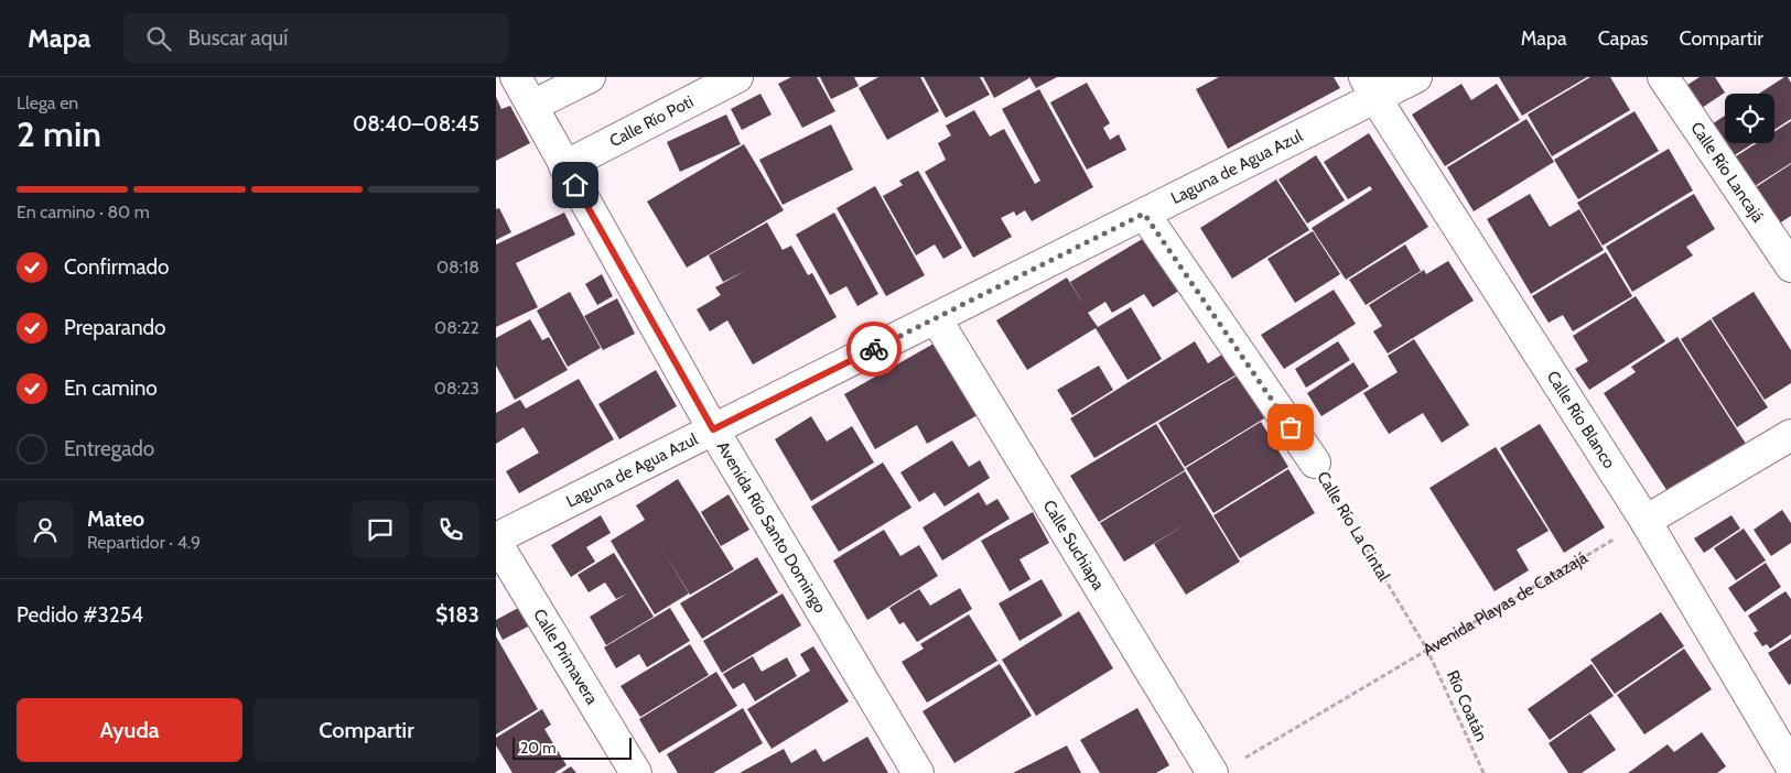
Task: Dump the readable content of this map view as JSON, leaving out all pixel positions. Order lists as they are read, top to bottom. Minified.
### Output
{"streets":{"street":["Calle Río Poti","Laguna de Agua Azul","Calle Río Lancajá","Calle Río Blanco","Calle Río La Cintal","Avenida Río Santo Domingo","Calle Suchiapa","Calle Primavera"],"path":["Avenida Playas de Catazajá","Río Coatán"]},"crossings":[["Calle Río Poti","Avenida Río Santo Domingo"],["Laguna de Agua Azul","Calle Río Blanco"],["Laguna de Agua Azul","Calle Río La Cintal"],["Laguna de Agua Azul","Avenida Río Santo Domingo"],["Laguna de Agua Azul","Calle Suchiapa"],["Laguna de Agua Azul","Calle Primavera"],["Calle Río Blanco","Avenida Playas de Catazajá"],["Calle Río La Cintal","Avenida Playas de Catazajá"],["Calle Río La Cintal","Río Coatán"],["Calle Suchiapa","Avenida Playas de Catazajá"],["Avenida Playas de Catazajá","Río Coatán"]],"scale_bar":"20 m","page":{"header":"Mapa","search":"Buscar aquí","nav":["Mapa","Capas","Compartir"],"heading":["2 min","Llega en","08:40–08:45"],"panel":["Mateo","Repartidor · 4.9","Pedido #3254","$183"],"bar":"En camino · 80 m","list":[["Confirmado","08:18"],["Preparando","08:22"],["En camino","08:23"],"Entregado"],"buttons":["Ayuda","Compartir"],"scale":"20 m"}}
